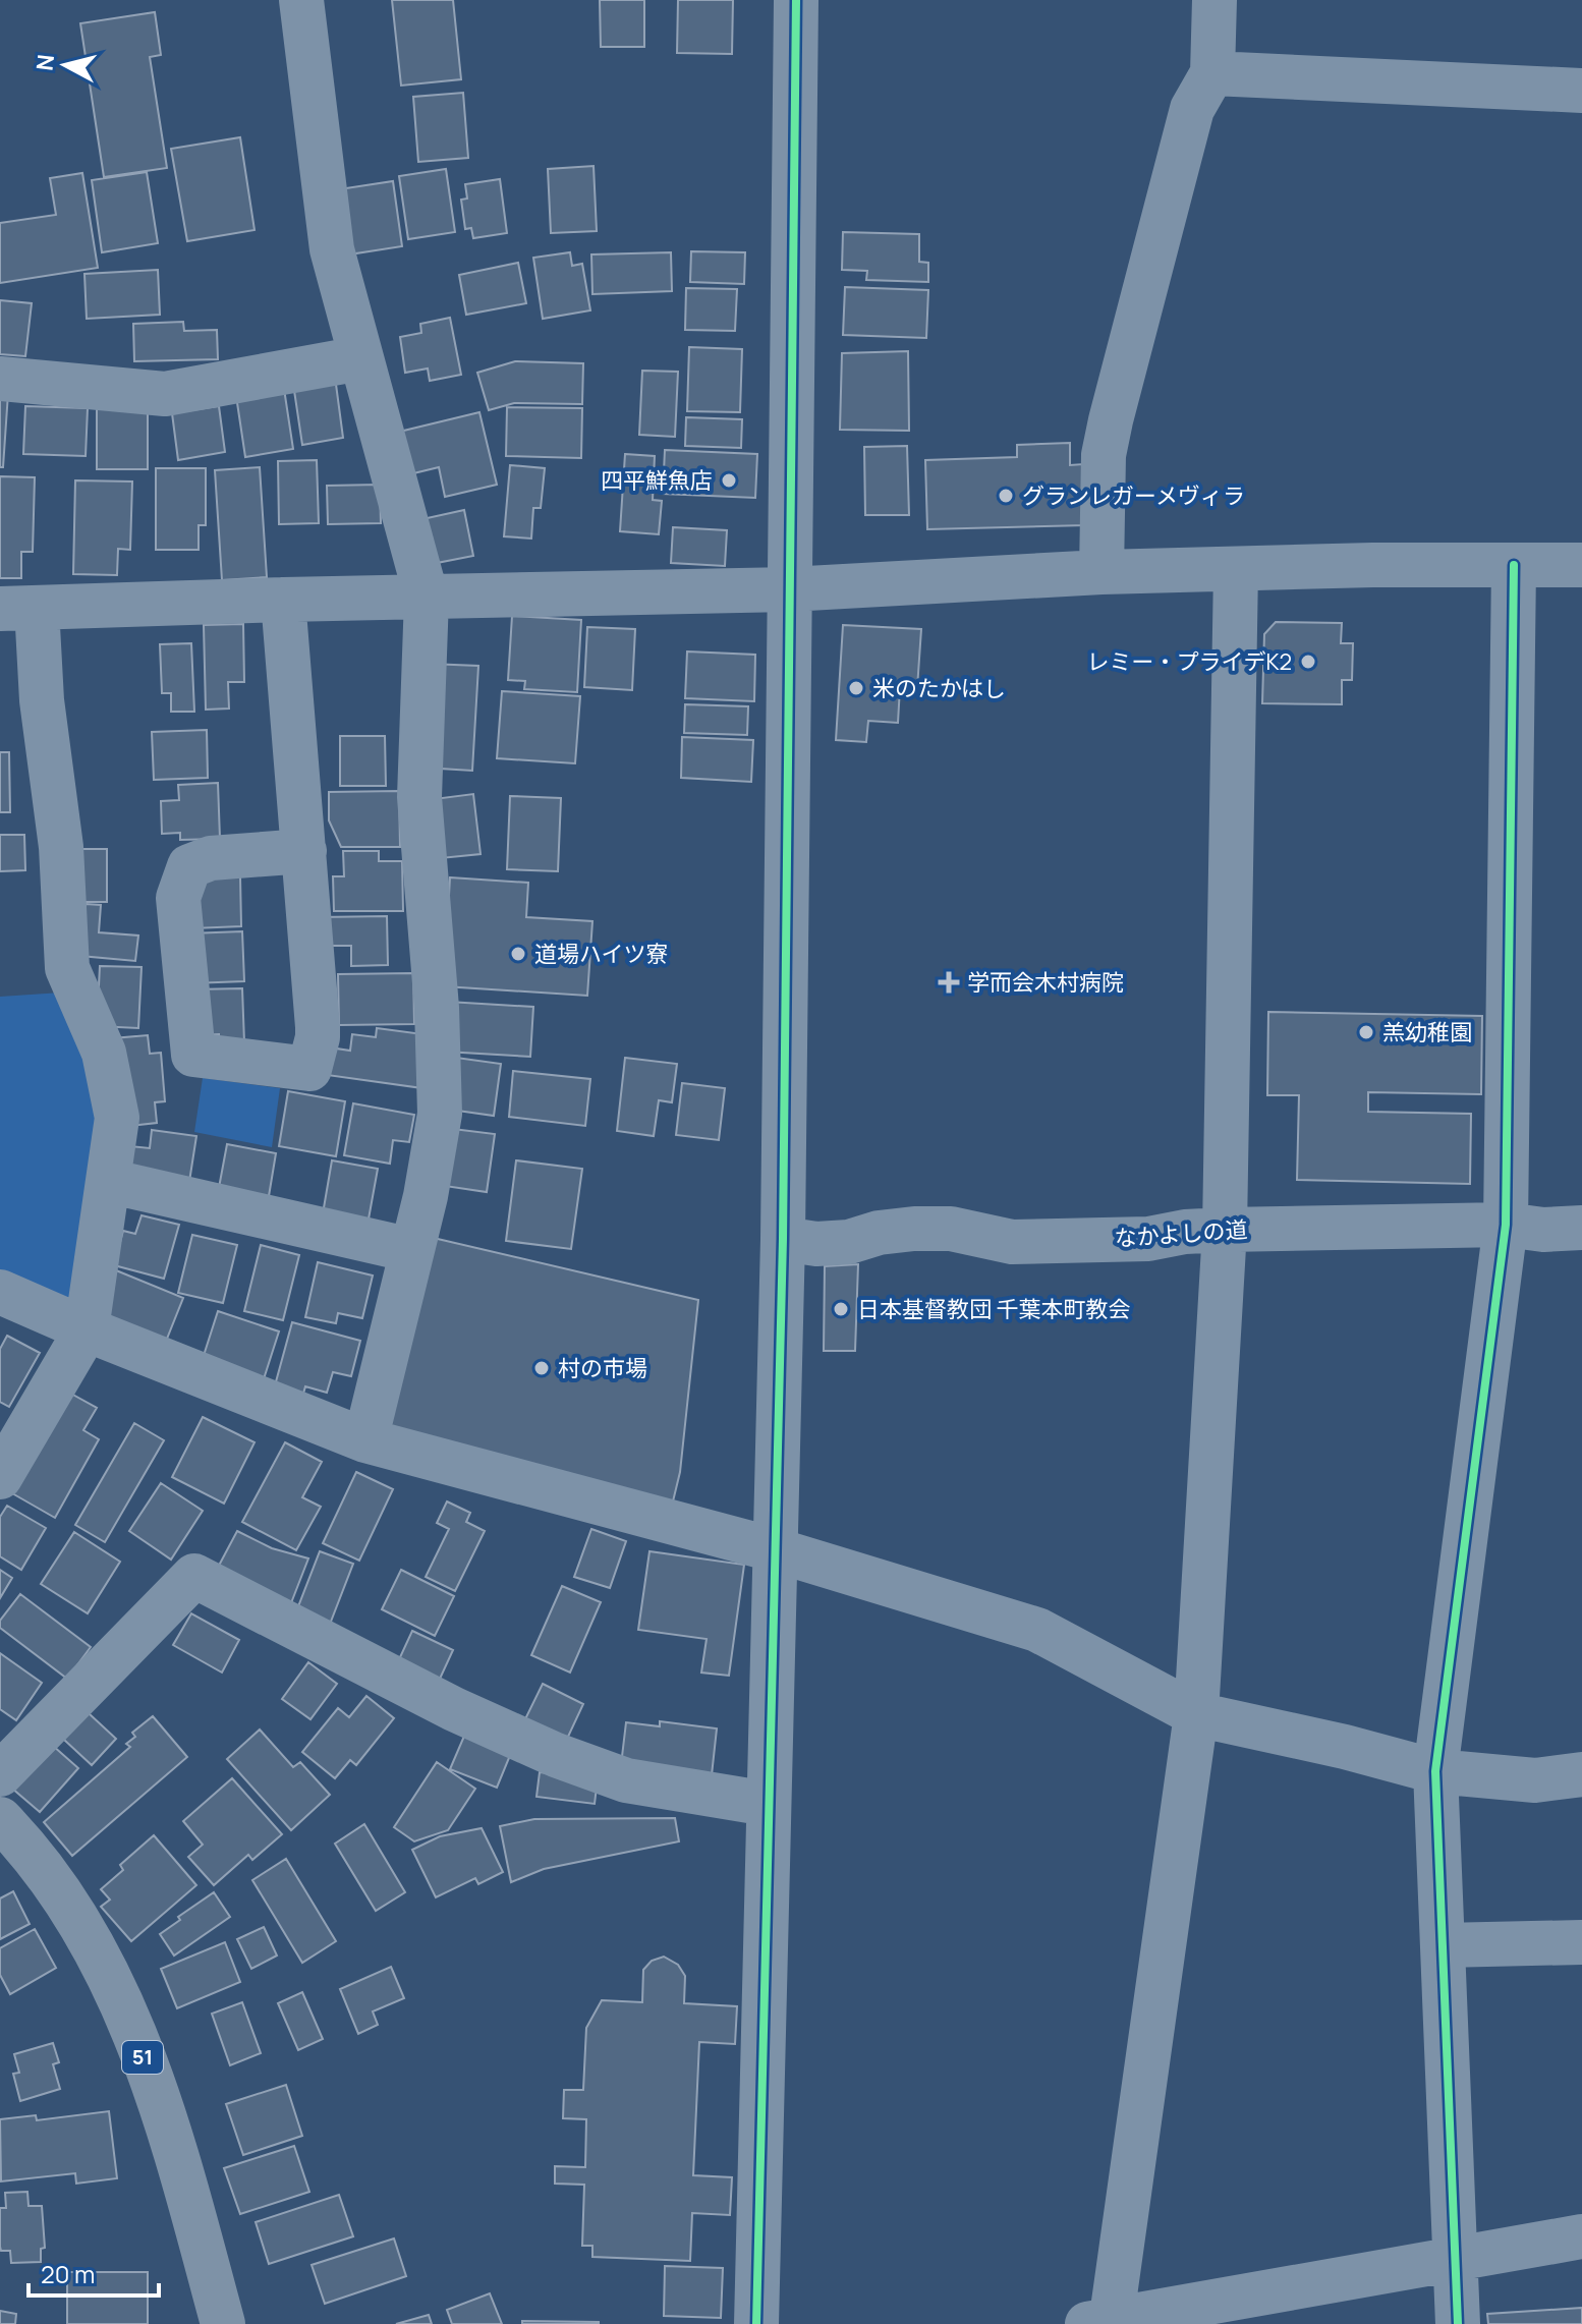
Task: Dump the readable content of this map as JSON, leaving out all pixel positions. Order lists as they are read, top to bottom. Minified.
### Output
{"streets":{"highway":["51"],"street":["なかよしの道"]},"places":{"other":["四平鮮魚店","グランレガーメヴィラ","レミー・プライデK2","米のたかはし","道場ハイツ寮","羔幼稚園","日本基督教団 千葉本町教会","村の市場"],"health":["学而会木村病院"]},"scale_bar":"20 m","north":"left"}
